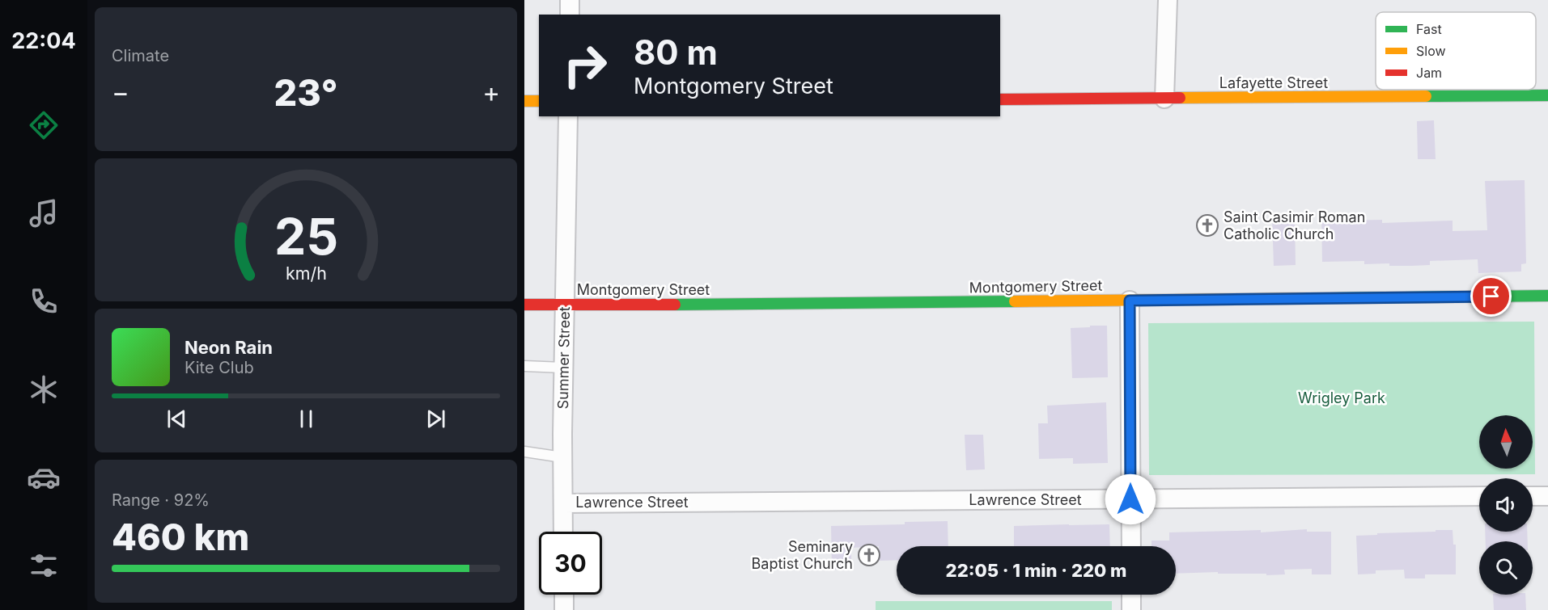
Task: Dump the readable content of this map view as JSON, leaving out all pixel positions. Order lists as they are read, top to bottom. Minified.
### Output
{"streets":{"street":["Lafayette Street","Montgomery Street","Summer Street","Lawrence Street"]},"crossings":[["Montgomery Street","Summer Street"],["Summer Street","Lawrence Street"]],"parks":["Wrigley Park"],"places":{"church":["Saint Casimir Roman Catholic Church","Seminary Baptist Church"]},"legend":["Fast","Slow","Jam"],"north":"top","page":{"tabs":"22:04","tile":["Climate",["Range · 92%","460 km"]],"turn":["80 m","Montgomery Street"],"heat":["−","23°","+"],"song":["Neon Rain","Kite Club"],"limit":"30","trip":"22:05 · 1 min · 220 m","gauge":["25","km/h"]}}
